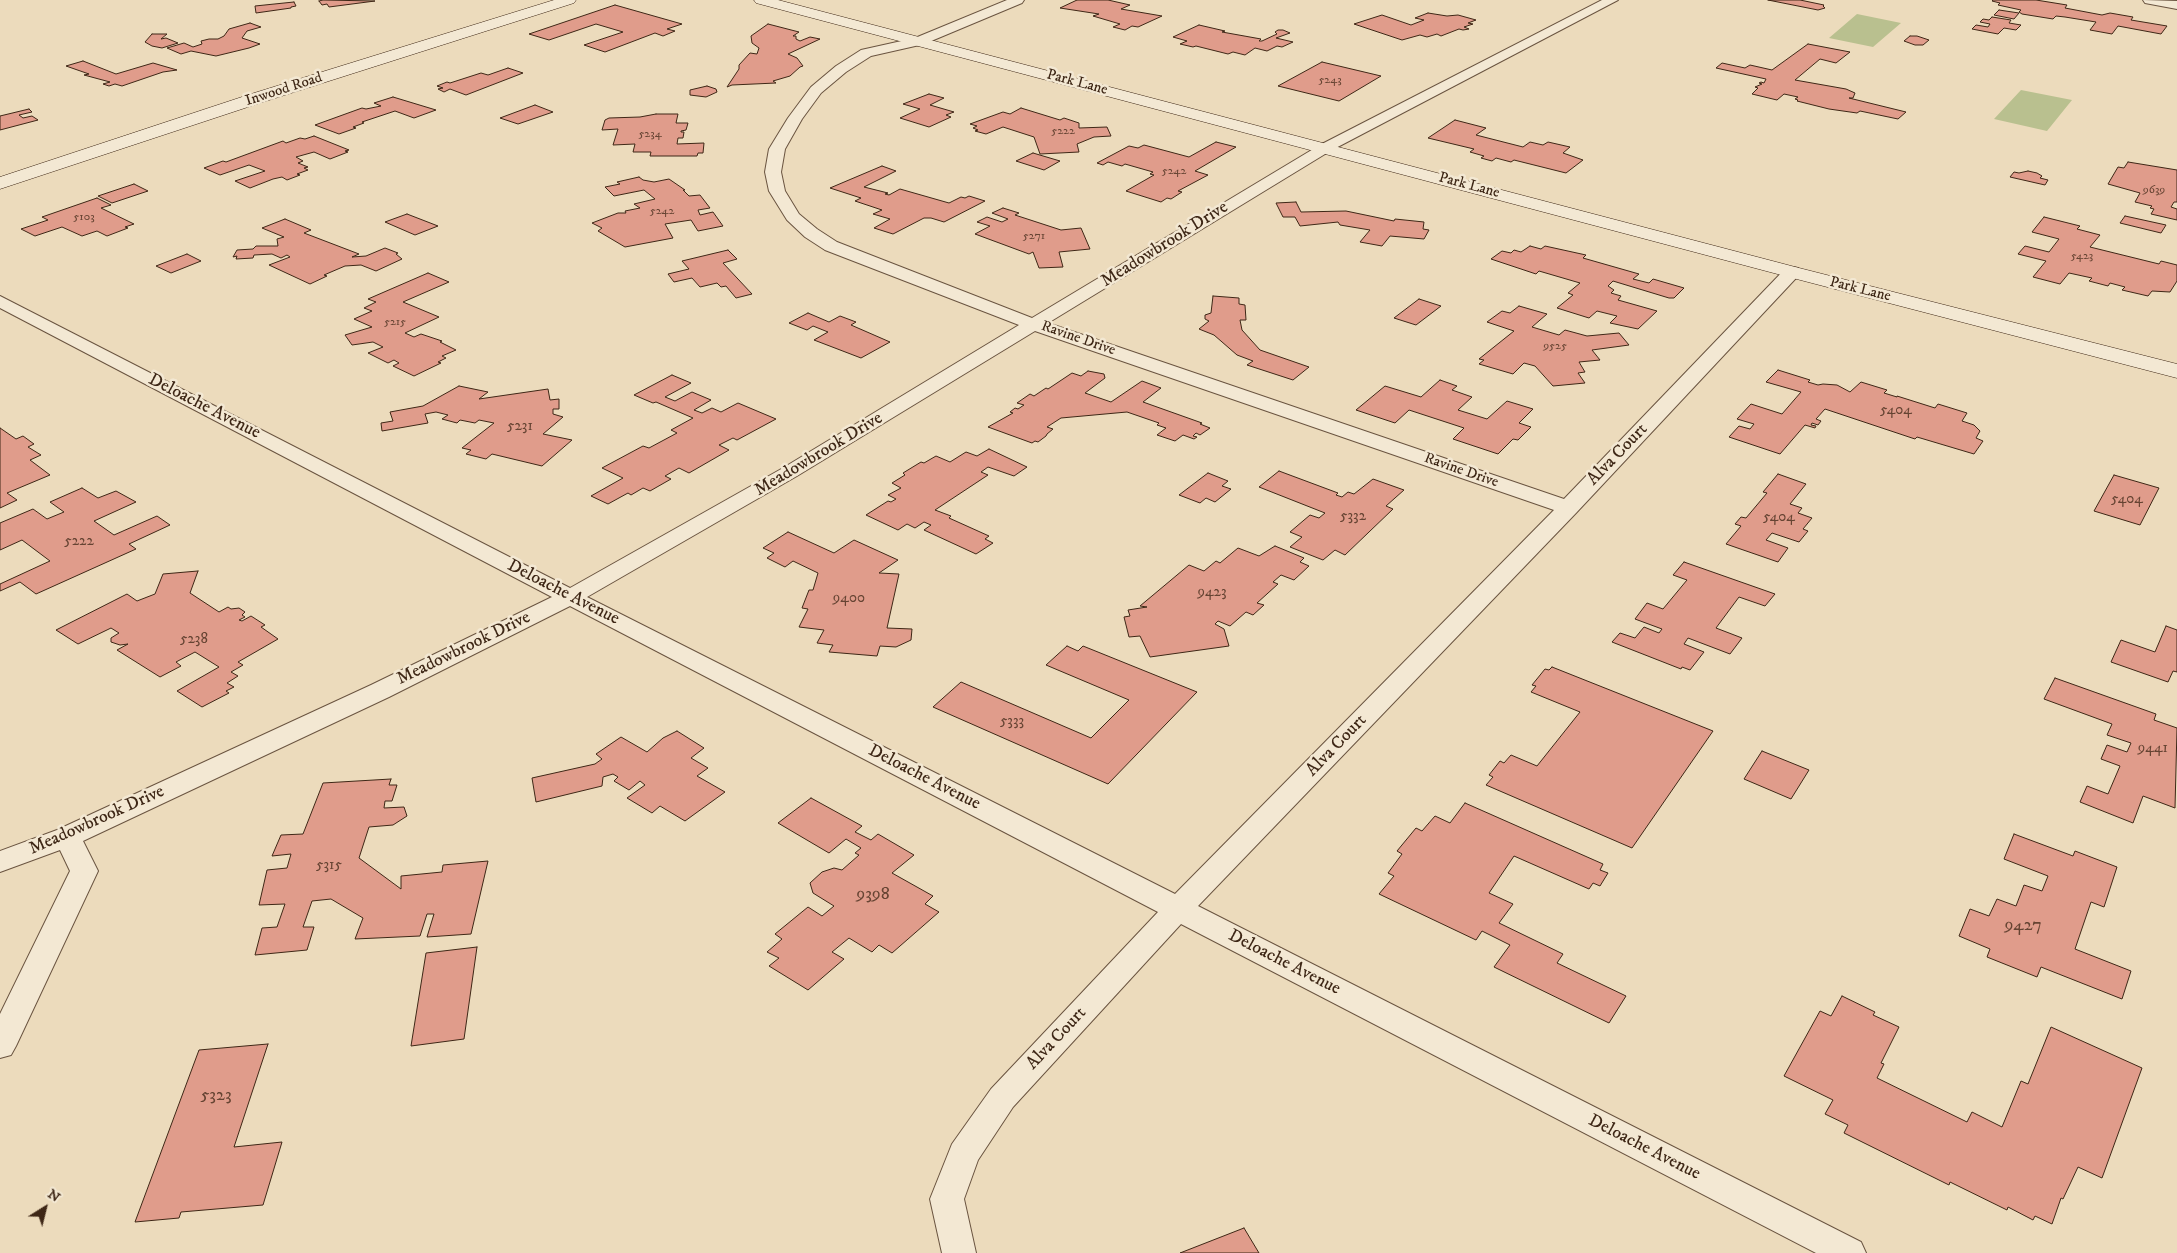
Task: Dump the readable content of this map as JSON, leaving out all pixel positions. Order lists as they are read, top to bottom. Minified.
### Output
{"streets":{"street":["Park Lane","Inwood Road","Meadowbrook Drive","Ravine Drive","Deloache Avenue","Alva Court"]},"crossings":[["Park Lane","Meadowbrook Drive"],["Park Lane","Ravine Drive"],["Park Lane","Alva Court"],["Meadowbrook Drive","Ravine Drive"],["Meadowbrook Drive","Deloache Avenue"],["Ravine Drive","Alva Court"],["Deloache Avenue","Alva Court"]],"house_numbers":["5243","5222","5234","5242","9639","5242","5103","5271","5423","5215","9525","5404","5231","5404","5332","5404","5222","9423","9400","5238","5333","9441","5315","9398","9427","5323"],"north":"top right"}
